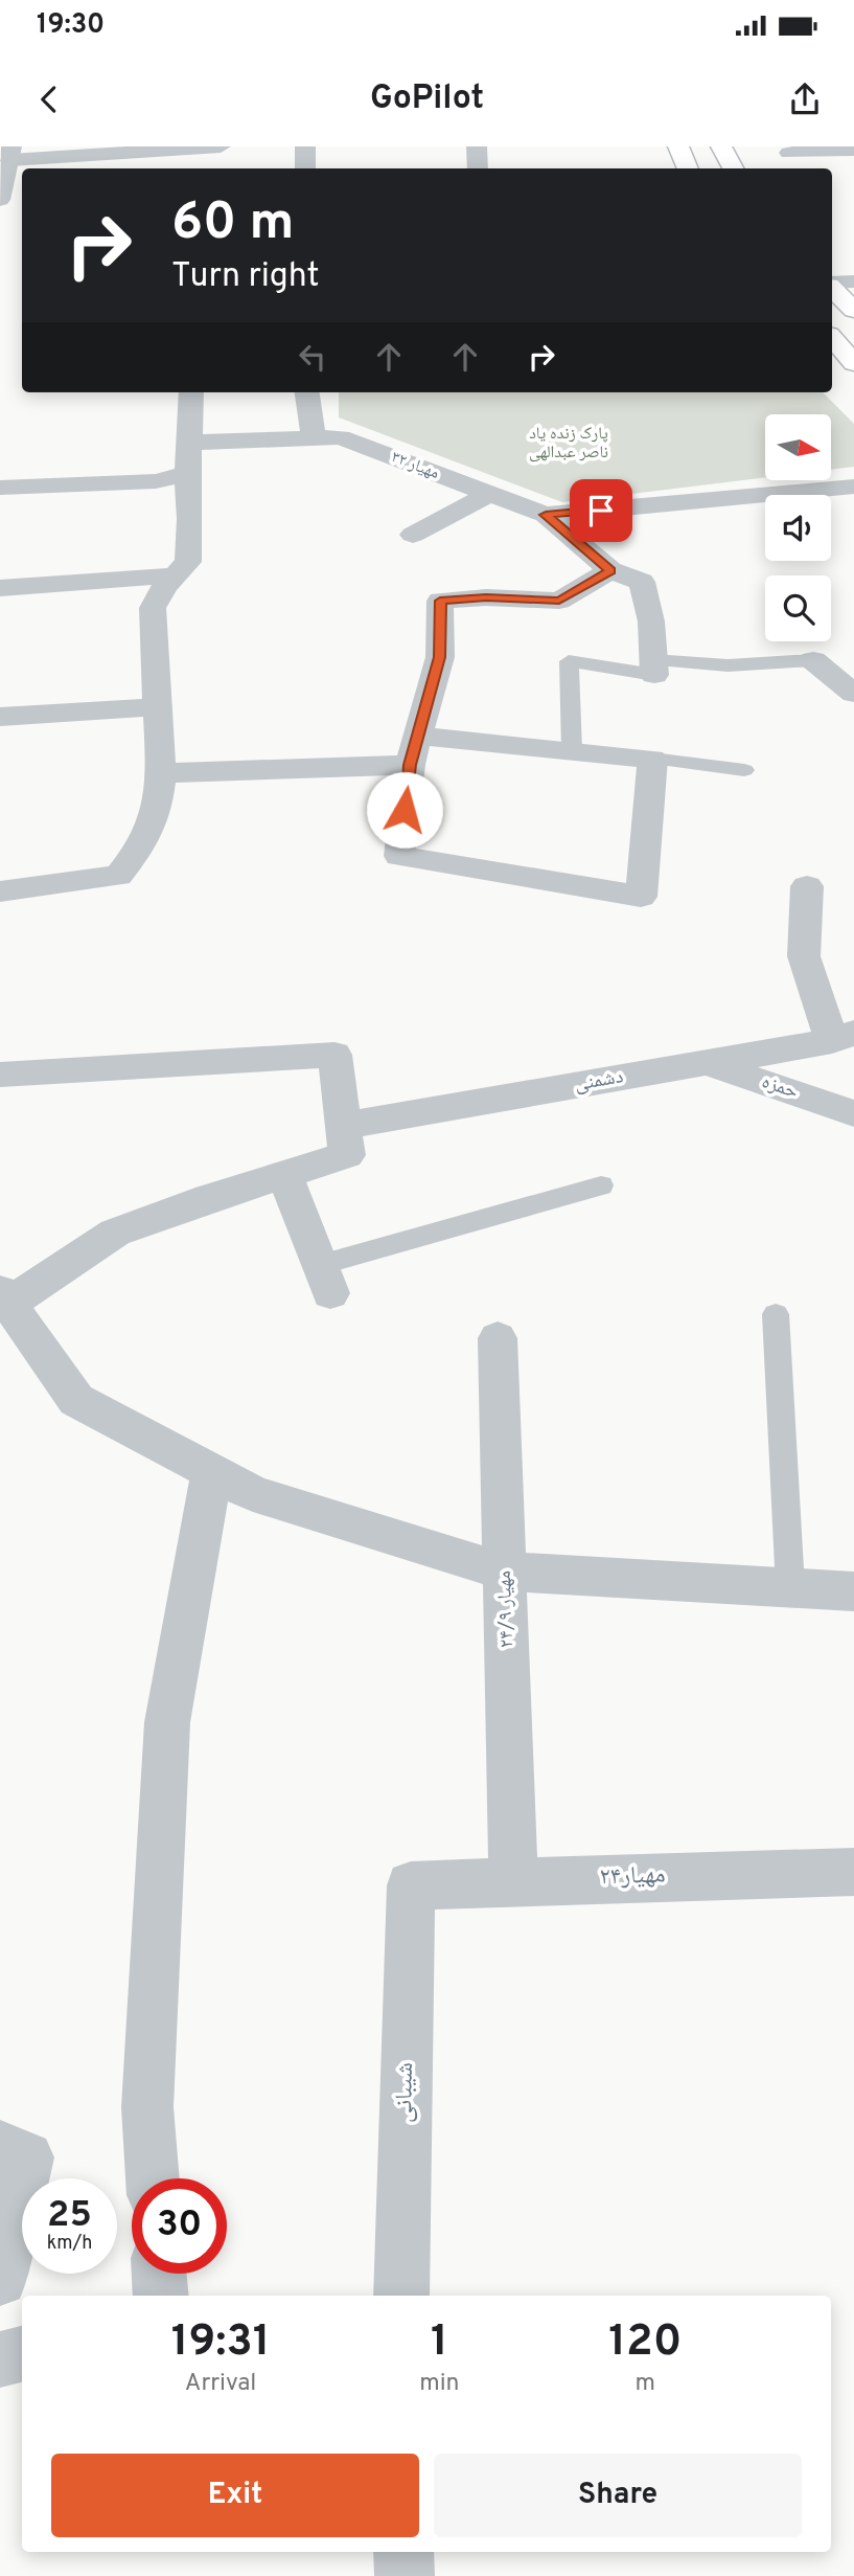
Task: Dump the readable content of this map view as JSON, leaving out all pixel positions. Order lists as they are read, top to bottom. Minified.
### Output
{"streets":{"street":["مهیار ۳۲","دشمنی","حمزه","مهیار ۲۴/۹","مهیار۲۴","شیبانی"]},"crossings":[["دشمنی","حمزه"],["مهیار ۲۴/۹","مهیار۲۴"],["مهیار۲۴","شیبانی"]],"parks":["پارک زنده یاد ناصر عبدالهی"],"north":"right","page":{"status":"19:30","header":"GoPilot","turn":["60 m","Turn right"],"speed":"25 km/h","limit":"30","eta":["19:31","Arrival","1","min","120","m"],"buttons":["Exit","Share"]}}
